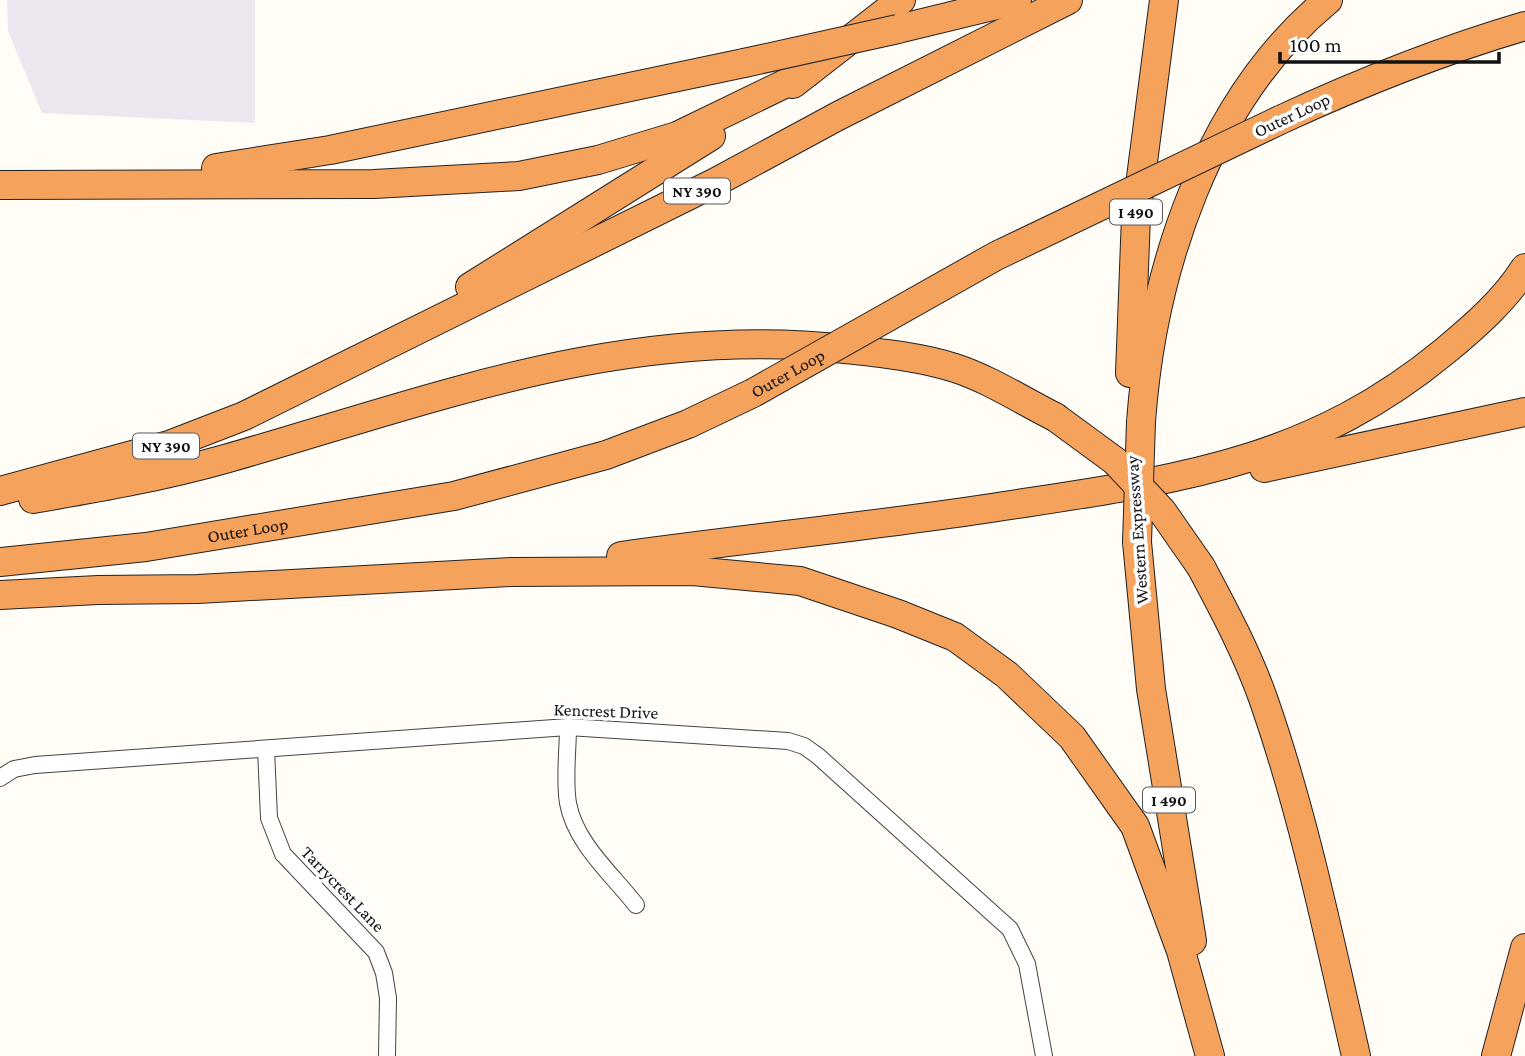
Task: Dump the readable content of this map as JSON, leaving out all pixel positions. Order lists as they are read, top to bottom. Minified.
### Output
{"streets":{"highway":["Outer Loop","NY 390","I 490","Western Expressway"],"street":["Kencrest Drive","Tarrycrest Lane"]},"crossings":[["Kencrest Drive","Tarrycrest Lane"]],"scale_bar":"100 m"}
